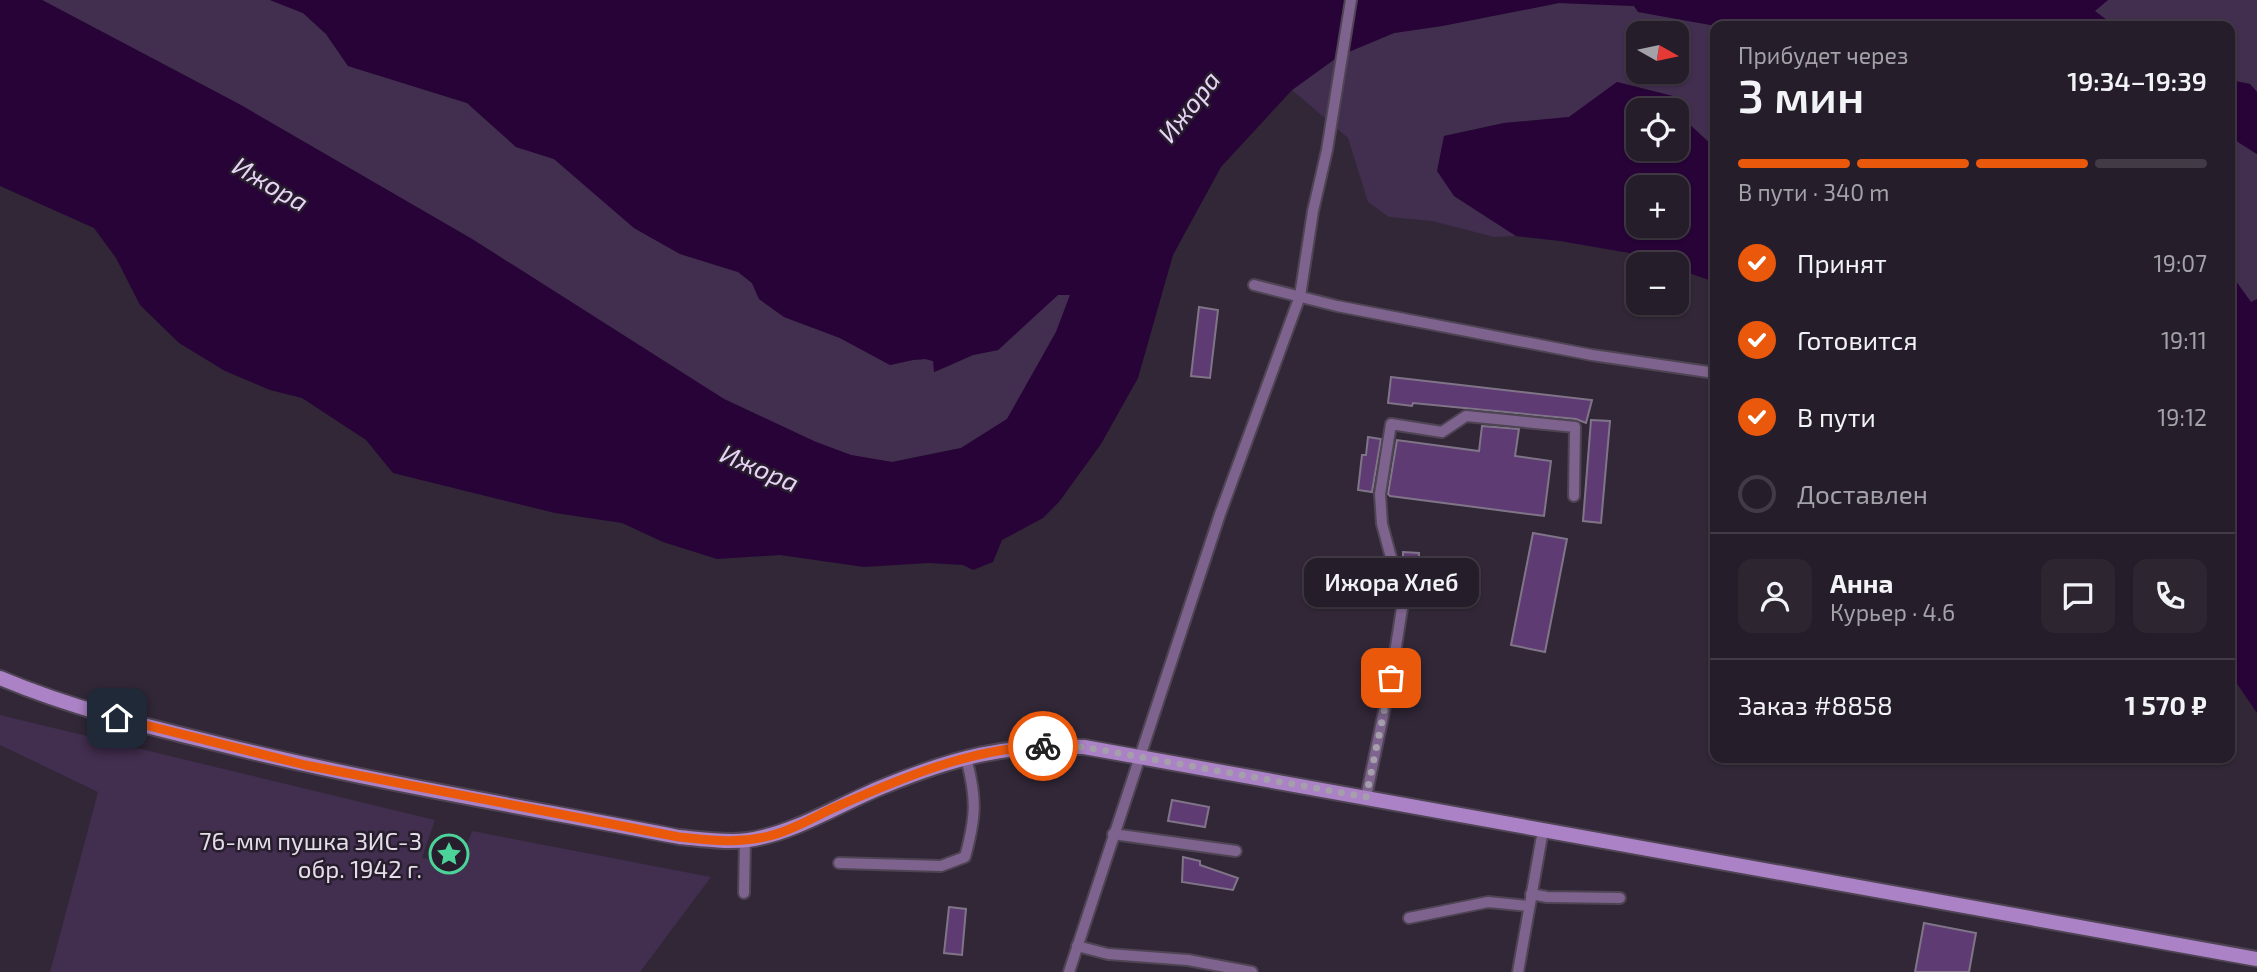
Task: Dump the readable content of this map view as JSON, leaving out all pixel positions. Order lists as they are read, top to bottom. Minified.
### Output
{"water":["Ижора"],"places":{"other":["Ижора Хлеб"],"place":["76-мм пушка ЗИС-3 обр. 1942 г."]},"north":"right","page":{"map_buttons":["+","−"],"heading":["3 мин","Прибудет через","19:34–19:39"],"panel":["Анна","Курьер · 4.6","Заказ #8858","1 570 ₽"],"bar":"В пути · 340 m","list":[["Принят","19:07"],["Готовится","19:11"],["В пути","19:12"],"Доставлен"],"bubble":"Ижора Хлеб"}}
